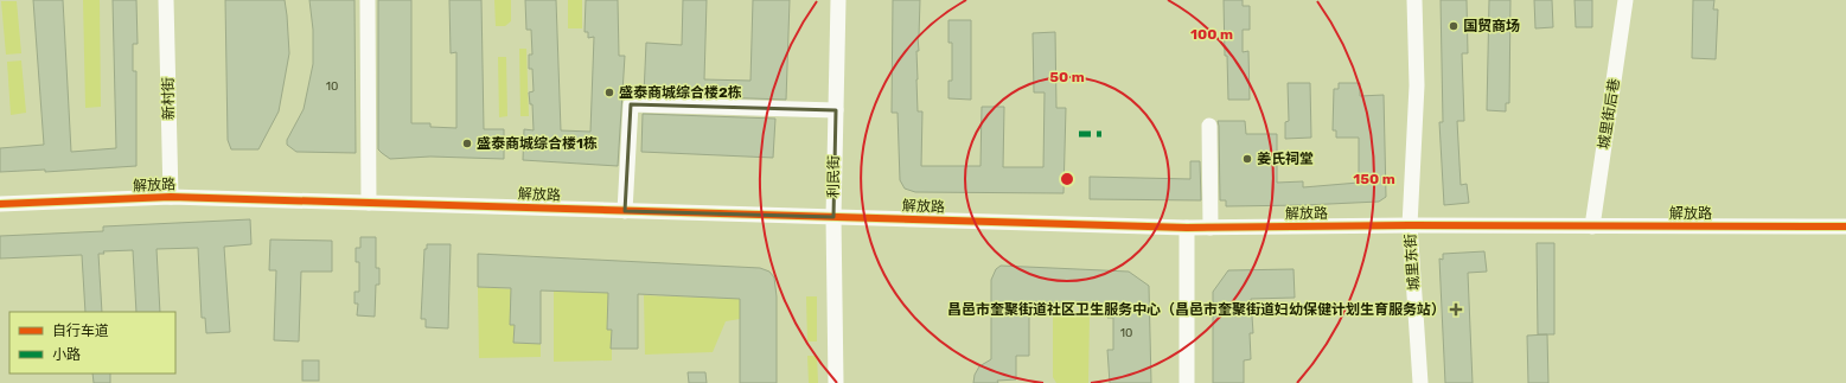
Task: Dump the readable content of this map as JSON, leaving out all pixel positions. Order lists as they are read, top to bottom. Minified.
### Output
{"streets":{"street":["新村街","城里街后巷","利民街","解放路","城里东街"]},"crossings":[["新村街","解放路"],["城里街后巷","解放路"],["利民街","解放路"],["解放路","城里东街"]],"places":{"other":["国贸商场","盛泰商城综合楼2栋","盛泰商城综合楼1栋","姜氏祠堂"],"health":["昌邑市奎聚街道社区卫生服务中心（昌邑市奎聚街道妇幼保健计划生育服务站）"]},"house_numbers":["10","10"],"legend":["自行车道","小路"],"rings":["100 m","50 m","150 m"]}
